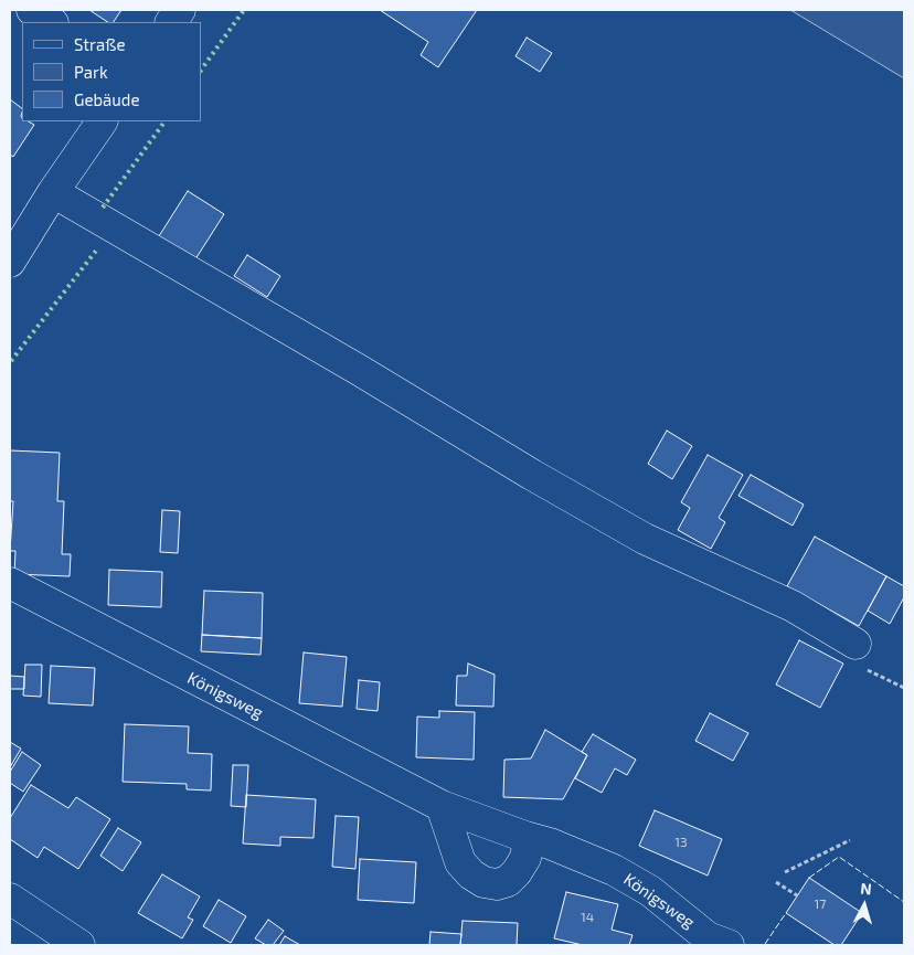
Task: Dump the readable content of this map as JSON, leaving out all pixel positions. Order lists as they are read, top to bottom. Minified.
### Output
{"streets":{"street":["Königsweg"]},"house_numbers":["13","17","14"],"legend":["Straße","Park","Gebäude"],"north":"top"}
